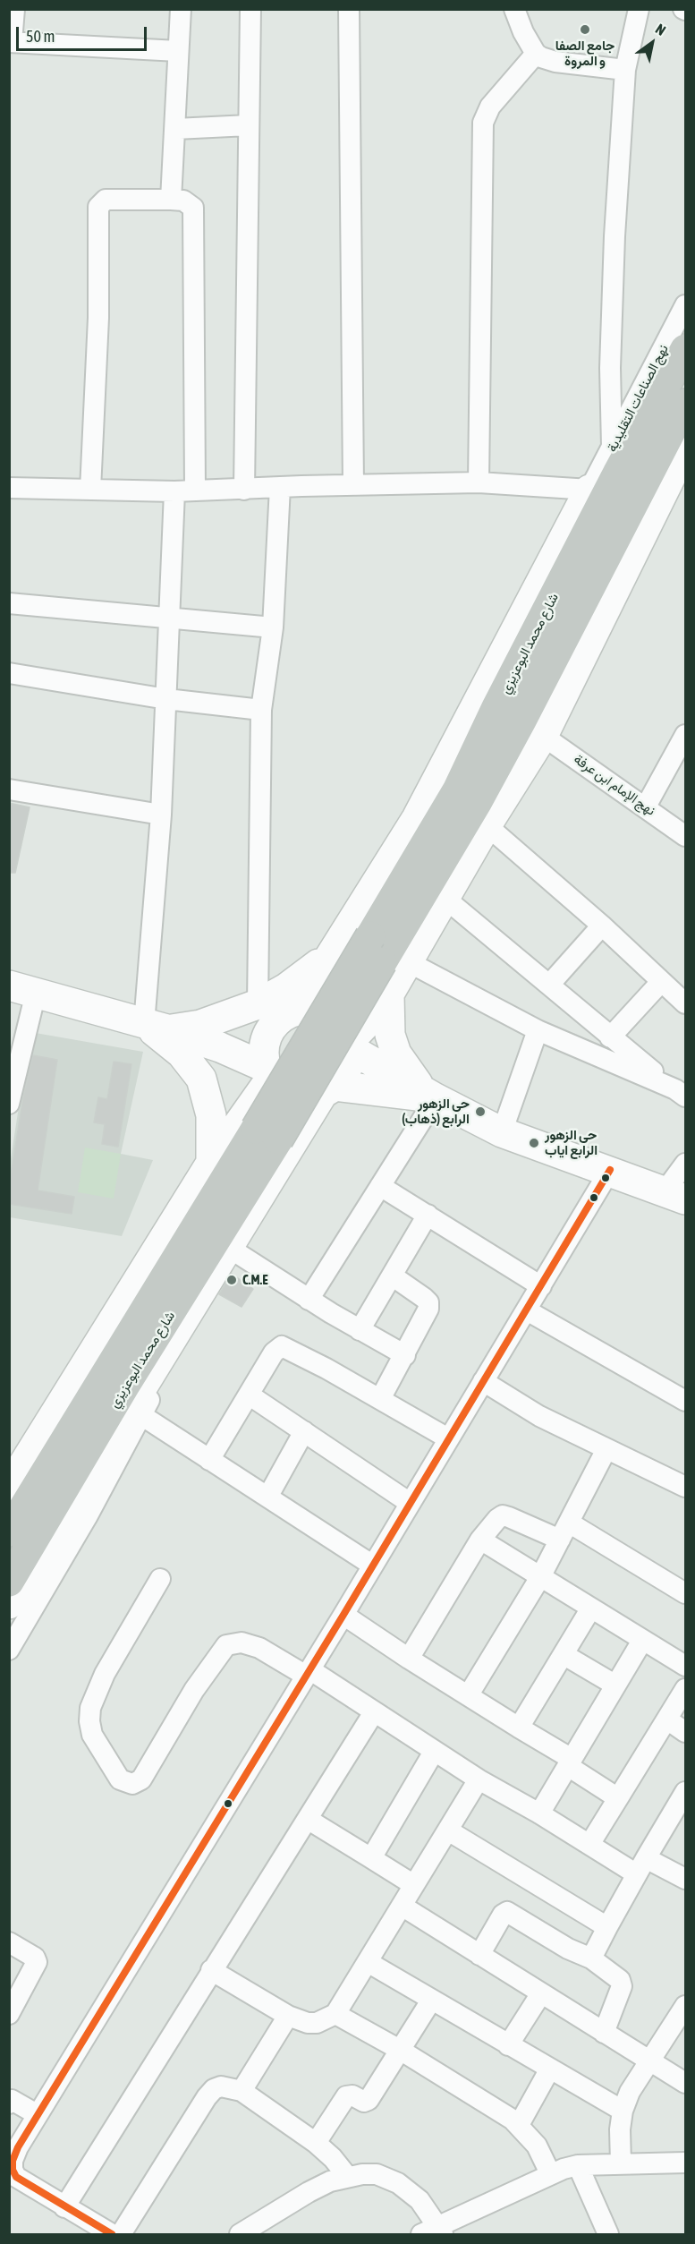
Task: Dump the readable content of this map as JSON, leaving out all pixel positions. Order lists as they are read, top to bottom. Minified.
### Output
{"streets":{"highway":["شارع محمد البوعزيزي"],"street":["نهج الصناعات التقليدية","نهج الإمام ابن عرفة"]},"places":["جامع الصفا و المروة","حي الزهور الرابع (ذهاب)","حي الزهور الرابع اياب","C.M.E"],"scale_bar":"50 m","north":"top right"}
